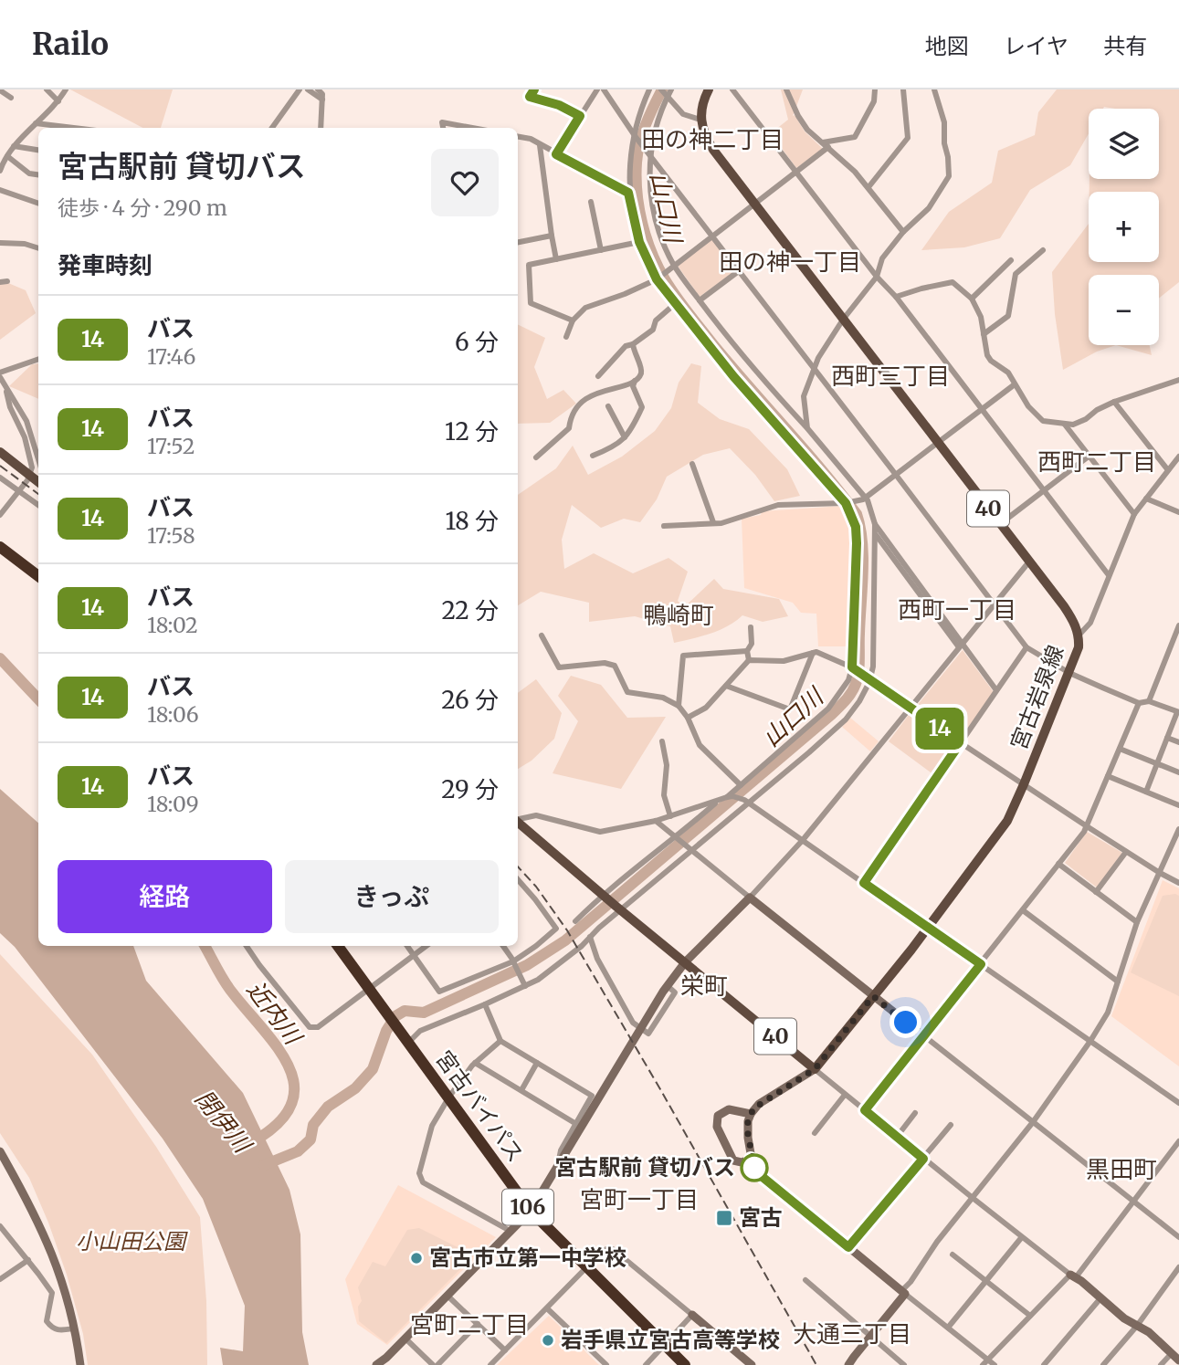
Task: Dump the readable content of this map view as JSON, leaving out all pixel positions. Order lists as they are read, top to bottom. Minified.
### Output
{"streets":{"highway":["宮古バイパス","106"],"main road":["40","宮古岩泉線"]},"crossings":[["40","宮古岩泉線"]],"districts":["田の神二丁目","田の神一丁目","西町三丁目","西町二丁目","西町一丁目","鴨崎町","栄町","黒田町","宮町一丁目","宮町二丁目","大通三丁目"],"water":["山口川","近内川","閉伊川"],"parks":["小山田公園"],"places":{"other":["宮古駅前 貸切バス","宮古市立第一中学校","岩手県立宮古高等学校"],"transit":["宮古"]},"lines":["bus line 14"],"page":{"header":"Railo","nav":["地図","レイヤ","共有"],"on_map":"14","map_buttons":["+","−"],"heading":[["宮古駅前 貸切バス","徒歩 · 4 分 · 290 m"],"発車時刻"],"list":[{"mark":"14","name":"バス","note":"17:46","value":"6 分"},{"mark":"14","name":"バス","note":"17:52","value":"12 分"},{"mark":"14","name":"バス","note":"17:58","value":"18 分"},{"mark":"14","name":"バス","note":"18:02","value":"22 分"},{"mark":"14","name":"バス","note":"18:06","value":"26 分"},{"mark":"14","name":"バス","note":"18:09","value":"29 分"}],"buttons":["経路","きっぷ"]}}
